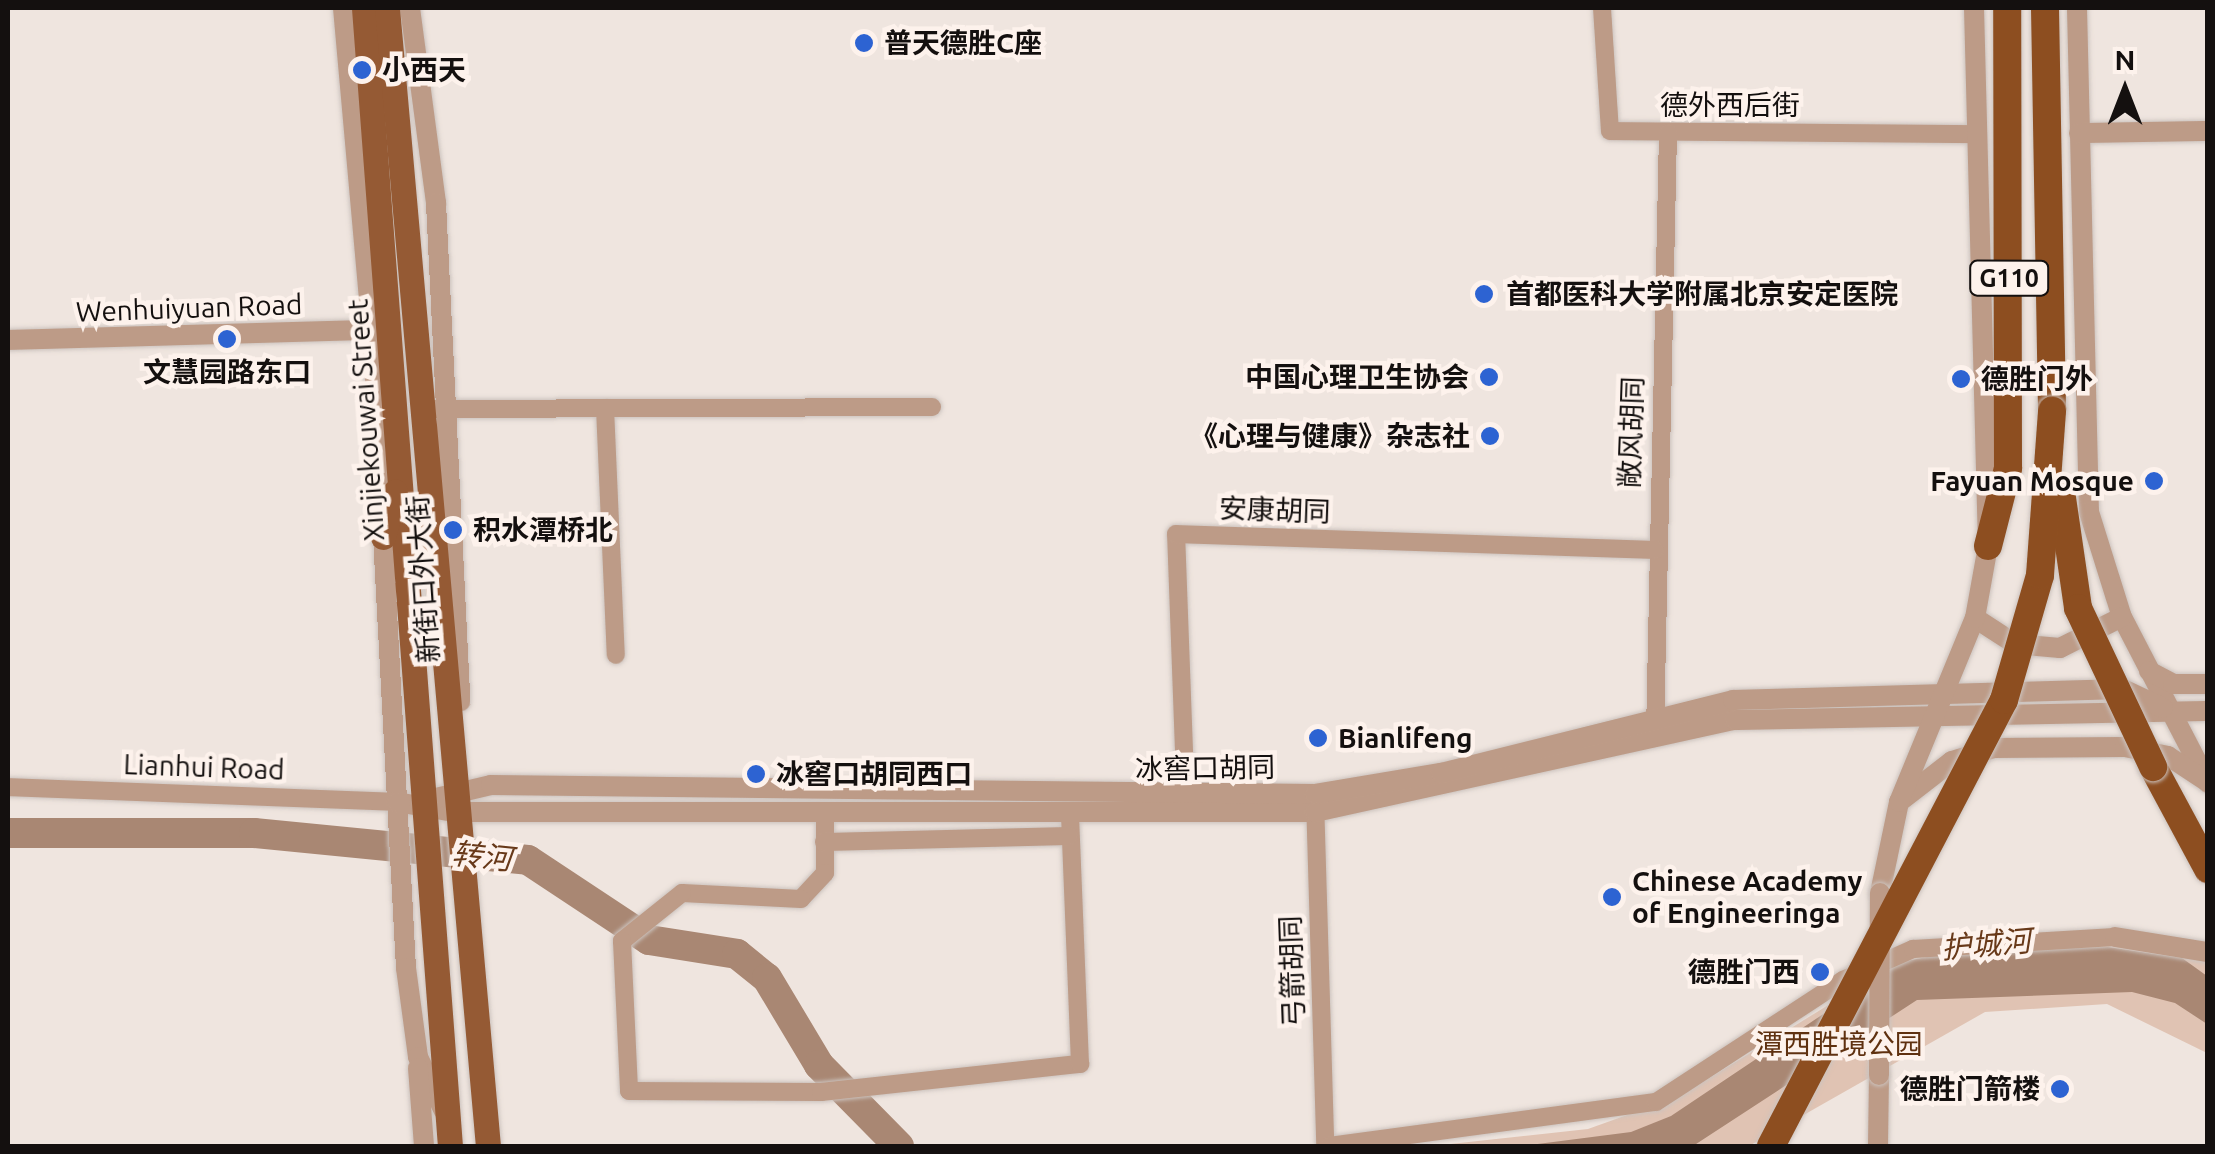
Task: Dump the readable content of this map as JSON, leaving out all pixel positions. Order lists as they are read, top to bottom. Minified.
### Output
{"streets":{"highway":["G110"],"main road":["Xinjiekouwai Street"],"street":["德外西后街","Wenhuiyuan Road","敞风胡同","安康胡同","新街口外大街","Lianhui Road","冰窖口胡同","弓箭胡同"]},"crossings":[["德外西后街","敞风胡同"],["Wenhuiyuan Road","Xinjiekouwai Street"],["Wenhuiyuan Road","新街口外大街"],["Xinjiekouwai Street","新街口外大街"],["Xinjiekouwai Street","Lianhui Road"],["Xinjiekouwai Street","冰窖口胡同"],["敞风胡同","安康胡同"],["敞风胡同","冰窖口胡同"],["安康胡同","冰窖口胡同"],["新街口外大街","Lianhui Road"],["冰窖口胡同","弓箭胡同"]],"water":["转河","护城河"],"parks":["潭西胜境公园"],"places":["普天德胜C座","小西天","首都医科大学附属北京安定医院","文慧园路东口","中国心理卫生协会","德胜门外","《心理与健康》杂志社","Fayuan Mosque","积水潭桥北","Bianlifeng","冰窖口胡同西口","Chinese Academy of Engineeringa","德胜门西","德胜门箭楼"],"north":"top"}
